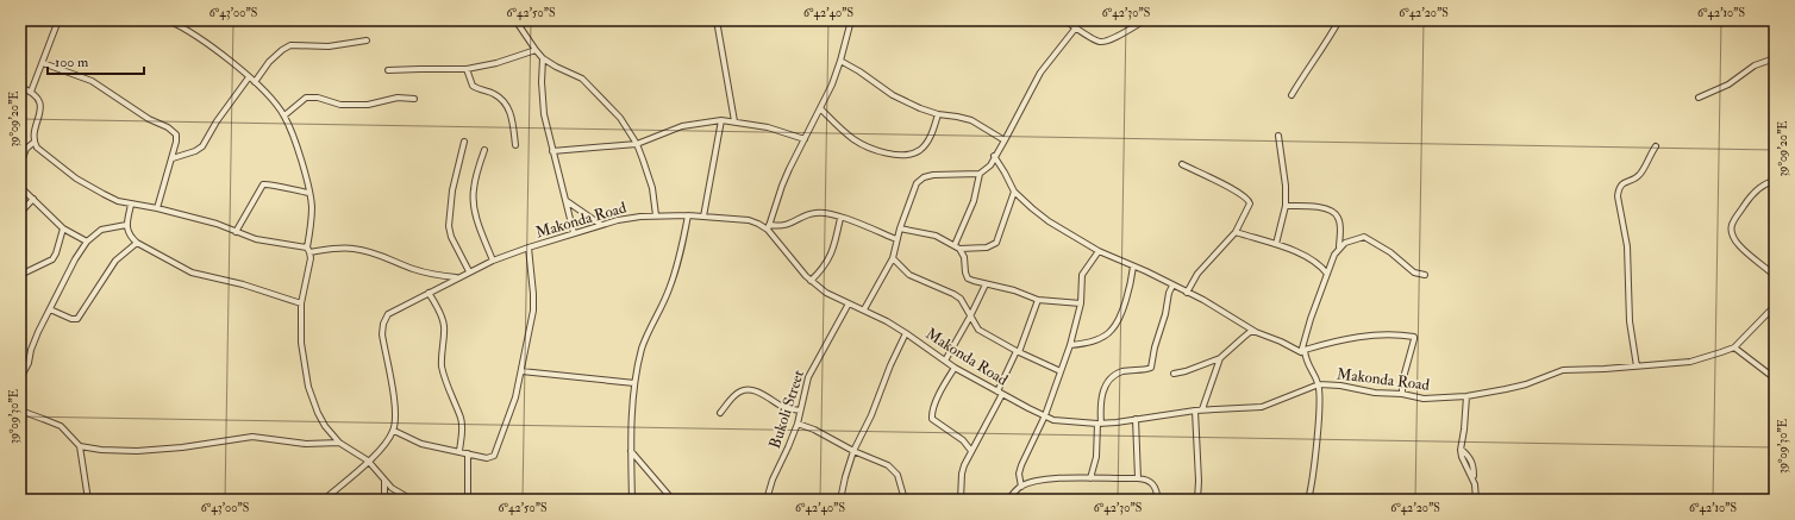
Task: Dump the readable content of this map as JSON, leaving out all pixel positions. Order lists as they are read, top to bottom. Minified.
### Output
{"streets":{"street":["Makonda Road","Bukoli Street"]},"crossings":[["Makonda Road","Bukoli Street"]],"scale_bar":"100 m","coordinates":["6°43'00\"S","6°42'50\"S","6°42'40\"S","6°42'30\"S","6°42'20\"S","6°42'10\"S","39°09'20\"E","39°09'30\"E"]}
